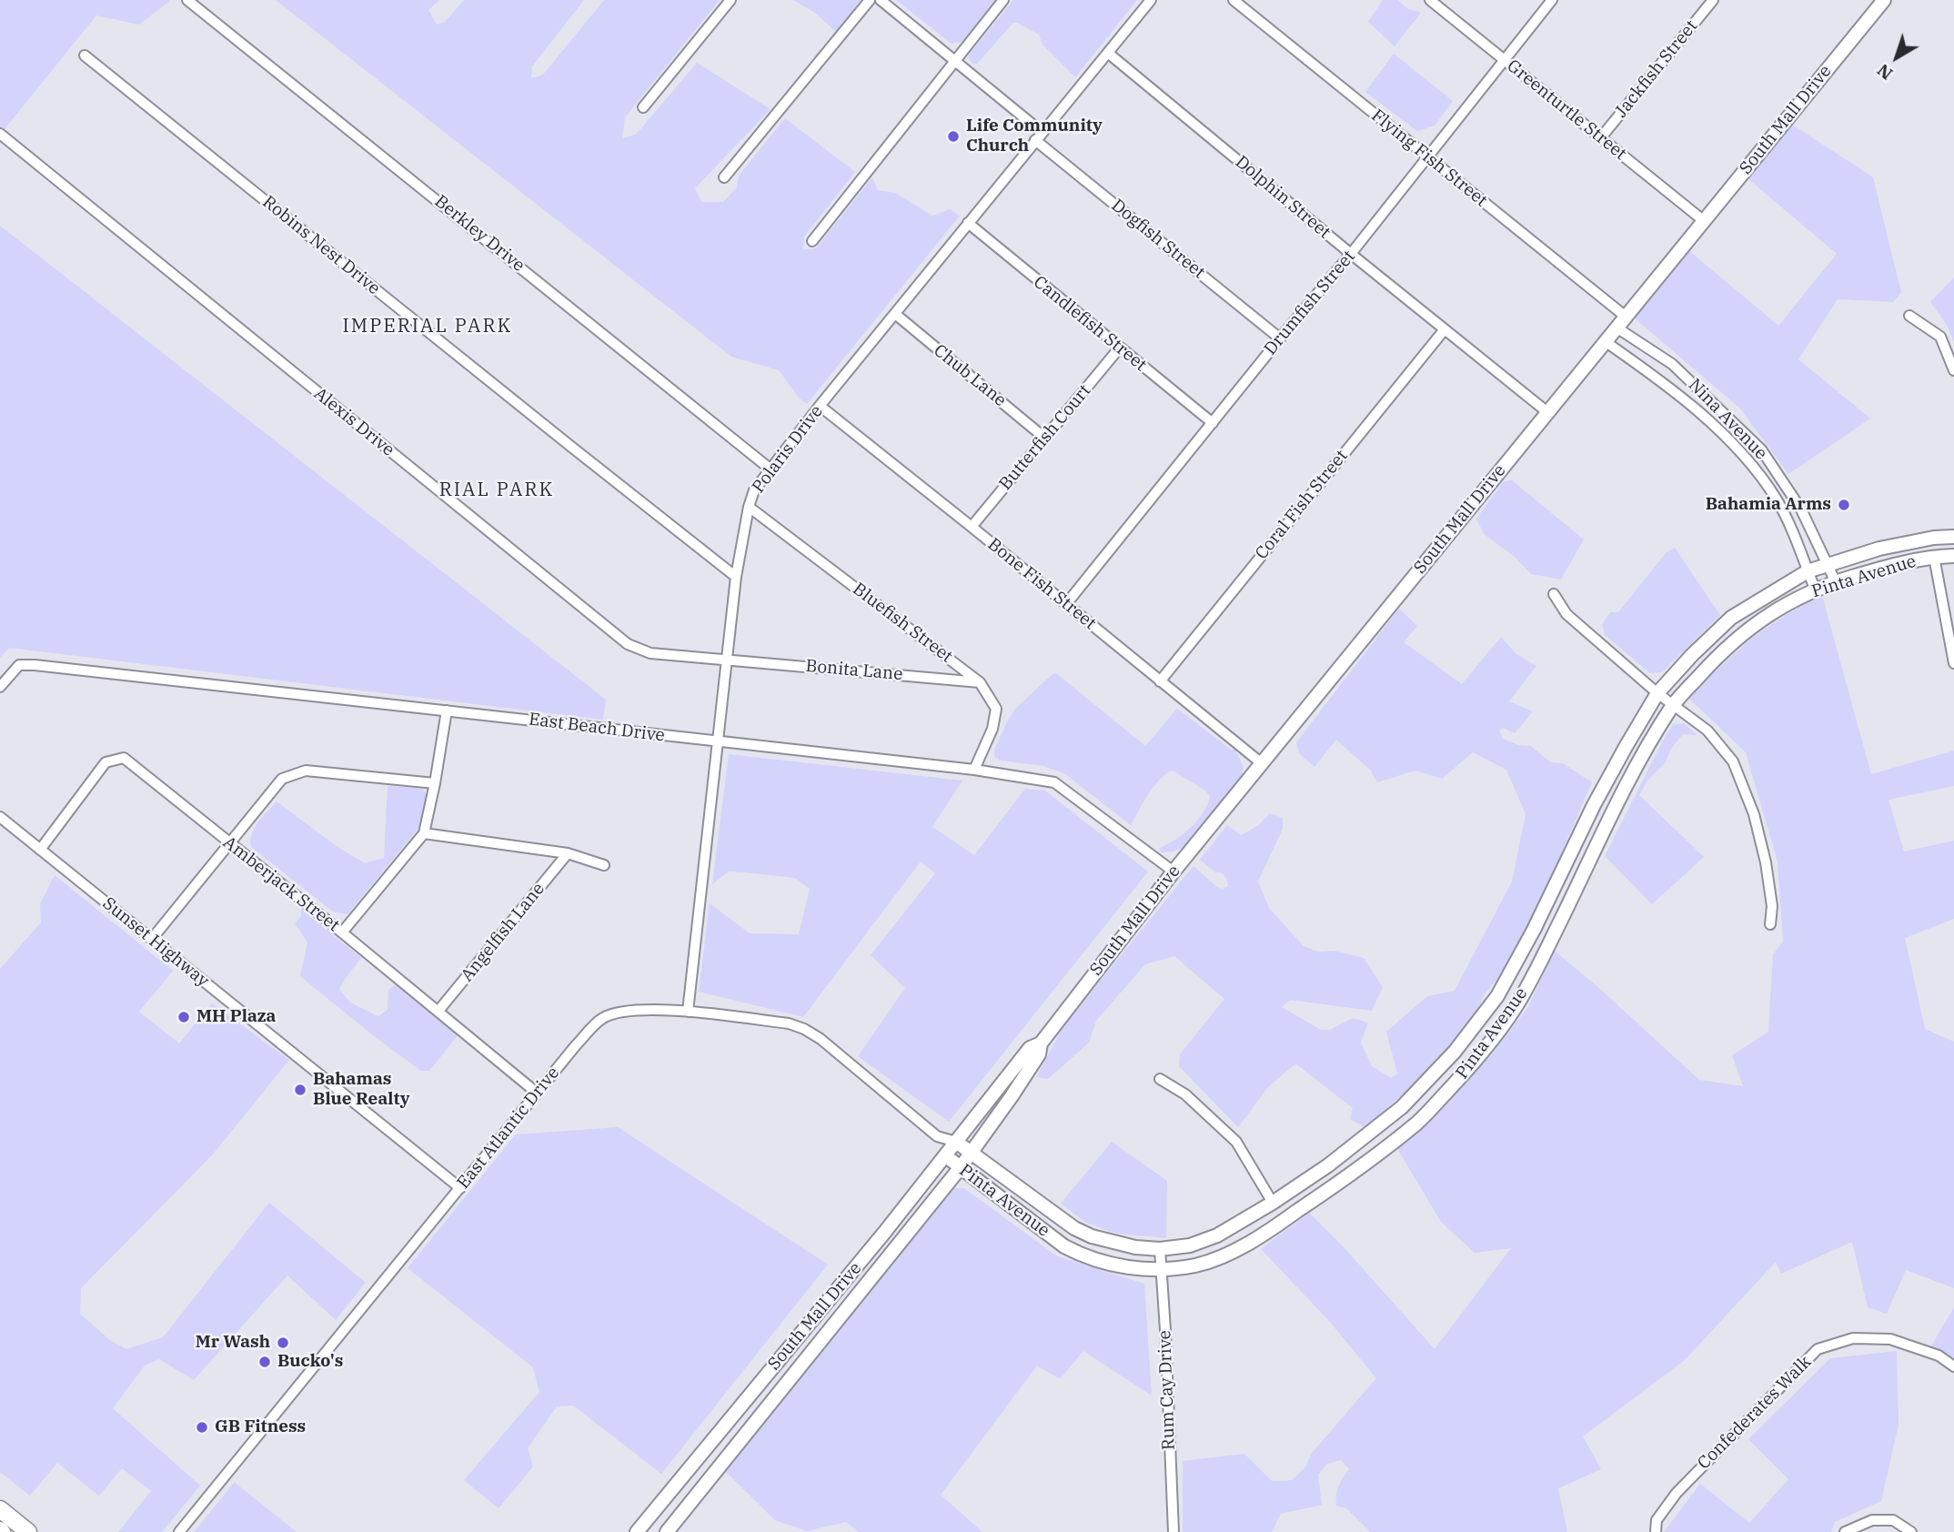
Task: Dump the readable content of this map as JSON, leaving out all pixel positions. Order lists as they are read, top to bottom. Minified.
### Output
{"streets":{"street":["Jackfish Street","Greenturtle Street","South Mall Drive","Flying Fish Street","Dolphin Street","Berkley Drive","Dogfish Street","Robins Nest Drive","Drumfish Street","Candlefish Street","Chub Lane","Nina Avenue","Alexis Drive","Butterfish Court","Polaris Drive","Coral Fish Street","Pinta Avenue","Bone Fish Street","Bluefish Street","Bonita Lane","East Beach Drive","Amberjack Street","Angelfish Lane","Sunset Highway","East Atlantic Drive","Rum Cay Drive","Confederates Walk"]},"crossings":[["Jackfish Street","Greenturtle Street"],["Greenturtle Street","South Mall Drive"],["Greenturtle Street","Drumfish Street"],["South Mall Drive","Flying Fish Street"],["South Mall Drive","Dolphin Street"],["South Mall Drive","Nina Avenue"],["South Mall Drive","Pinta Avenue"],["South Mall Drive","Bone Fish Street"],["South Mall Drive","East Beach Drive"],["South Mall Drive","East Atlantic Drive"],["Flying Fish Street","Drumfish Street"],["Flying Fish Street","Nina Avenue"],["Dolphin Street","Drumfish Street"],["Dolphin Street","Polaris Drive"],["Dolphin Street","Coral Fish Street"],["Berkley Drive","Polaris Drive"],["Dogfish Street","Drumfish Street"],["Dogfish Street","Polaris Drive"],["Robins Nest Drive","Polaris Drive"],["Drumfish Street","Candlefish Street"],["Drumfish Street","Bone Fish Street"],["Candlefish Street","Butterfish Court"],["Candlefish Street","Polaris Drive"],["Chub Lane","Butterfish Court"],["Chub Lane","Polaris Drive"],["Nina Avenue","Pinta Avenue"],["Alexis Drive","Polaris Drive"],["Alexis Drive","Bonita Lane"],["Butterfish Court","Bone Fish Street"],["Polaris Drive","Bone Fish Street"],["Polaris Drive","Bluefish Street"],["Polaris Drive","Bonita Lane"],["Polaris Drive","East Beach Drive"],["Polaris Drive","East Atlantic Drive"],["Coral Fish Street","Bone Fish Street"],["Pinta Avenue","East Atlantic Drive"],["Pinta Avenue","Rum Cay Drive"],["Bluefish Street","Bonita Lane"],["Bluefish Street","East Beach Drive"],["Amberjack Street","Angelfish Lane"],["Amberjack Street","Sunset Highway"],["Amberjack Street","East Atlantic Drive"],["Sunset Highway","East Atlantic Drive"]],"districts":["IMPERIAL PARK","RIAL PARK"],"places":["Life Community Church","Bahamia Arms","MH Plaza","Bahamas Blue Realty","Mr Wash","Bucko's","GB Fitness"],"north":"bottom left"}
